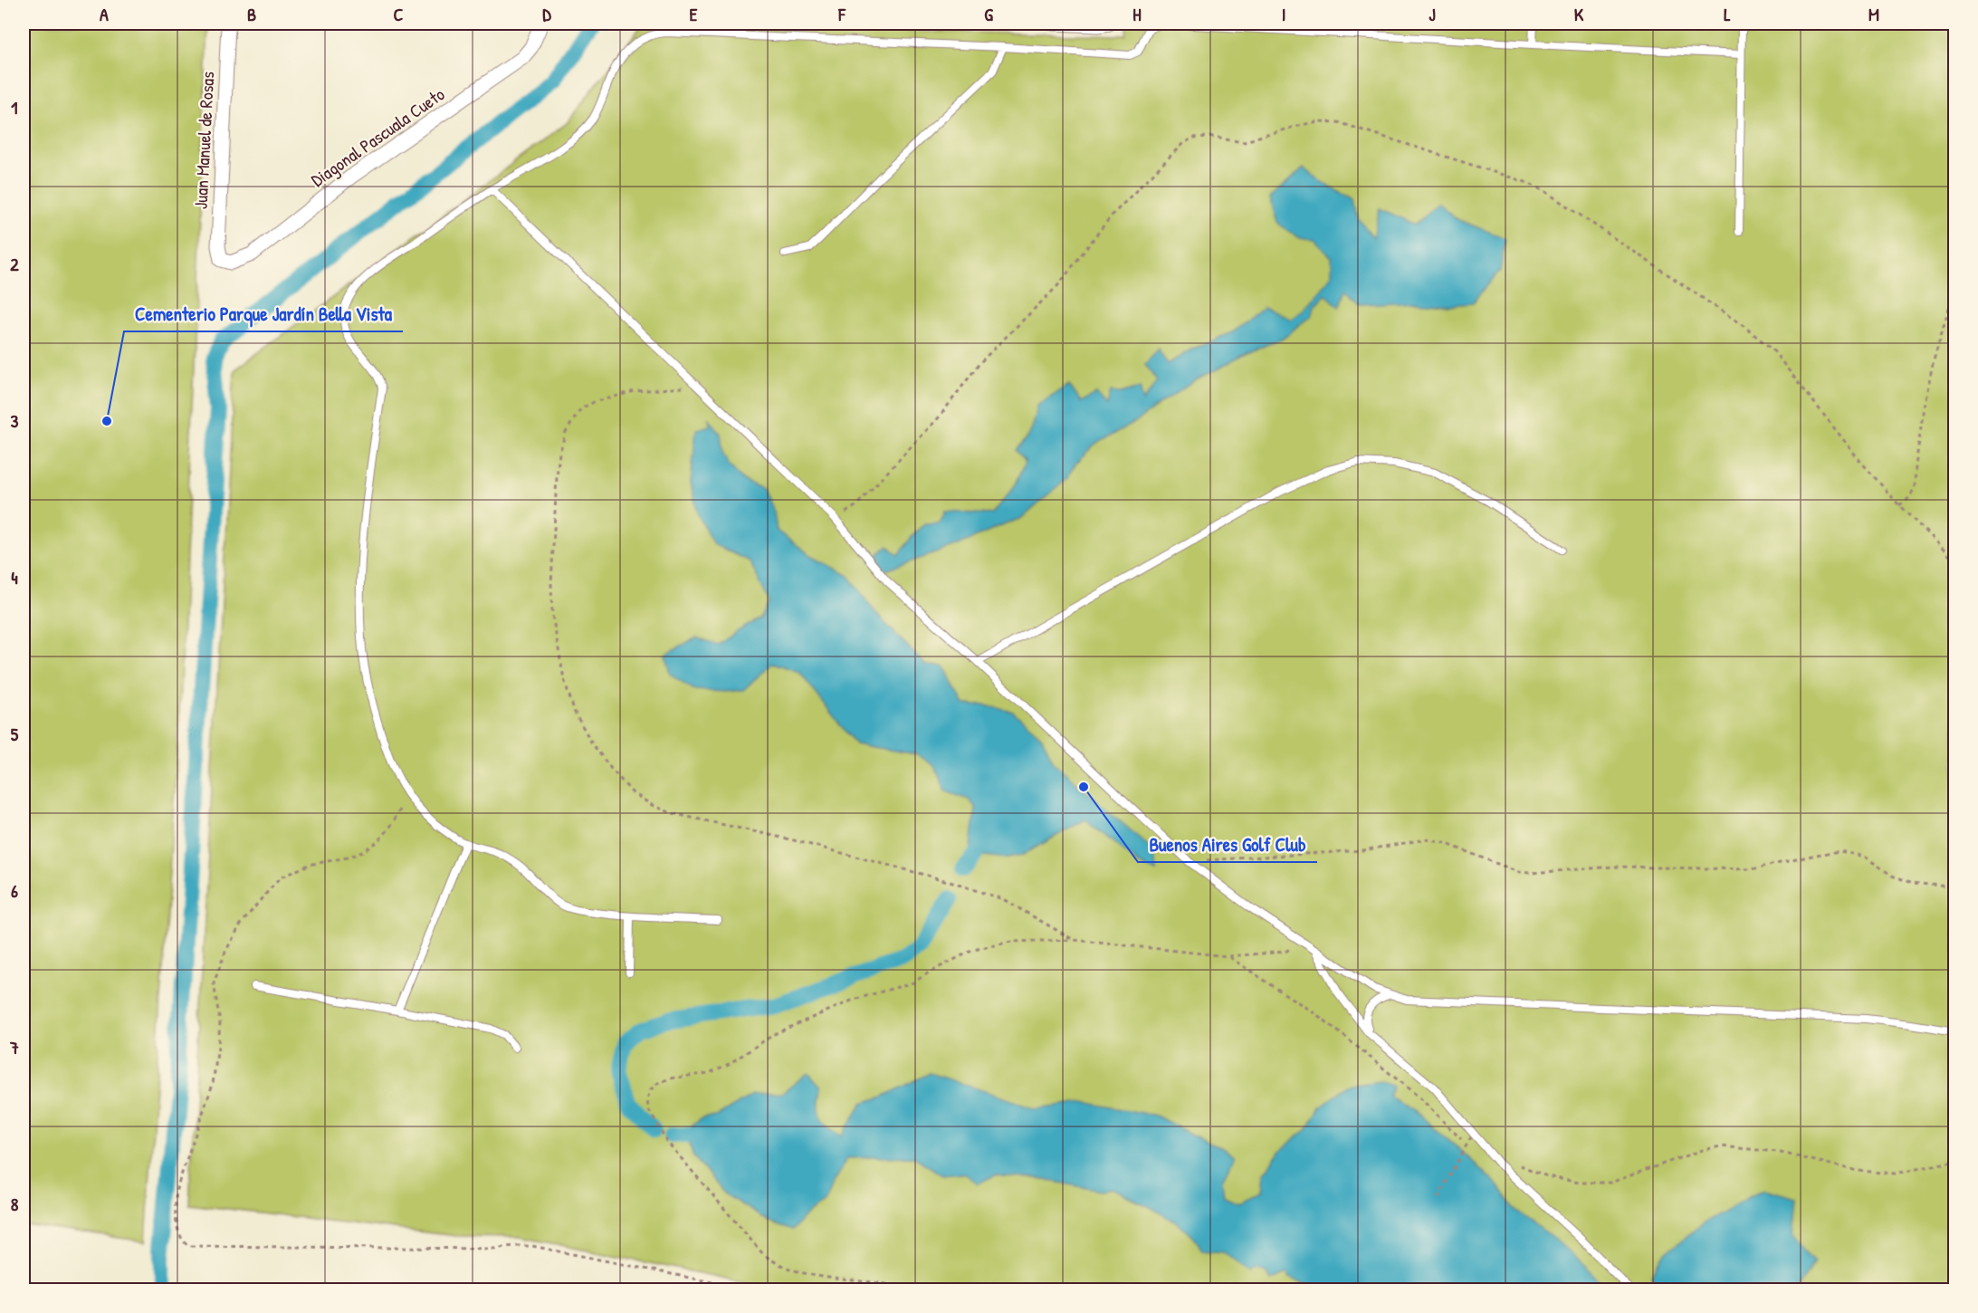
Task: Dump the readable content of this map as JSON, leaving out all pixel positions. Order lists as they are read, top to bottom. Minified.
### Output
{"streets":{"street":["Diagonal Pascuala Cueto","Juan Manuel de Rosas"]},"crossings":[["Diagonal Pascuala Cueto","Juan Manuel de Rosas"]],"places":["Cementerio Parque Jardín Bella Vista","Buenos Aires Golf Club"],"grid":{"columns":["A","B","C","D","E","F","G","H","I","J","K","L","M"],"rows":["1","2","3","4","5","6","7","8"]}}
